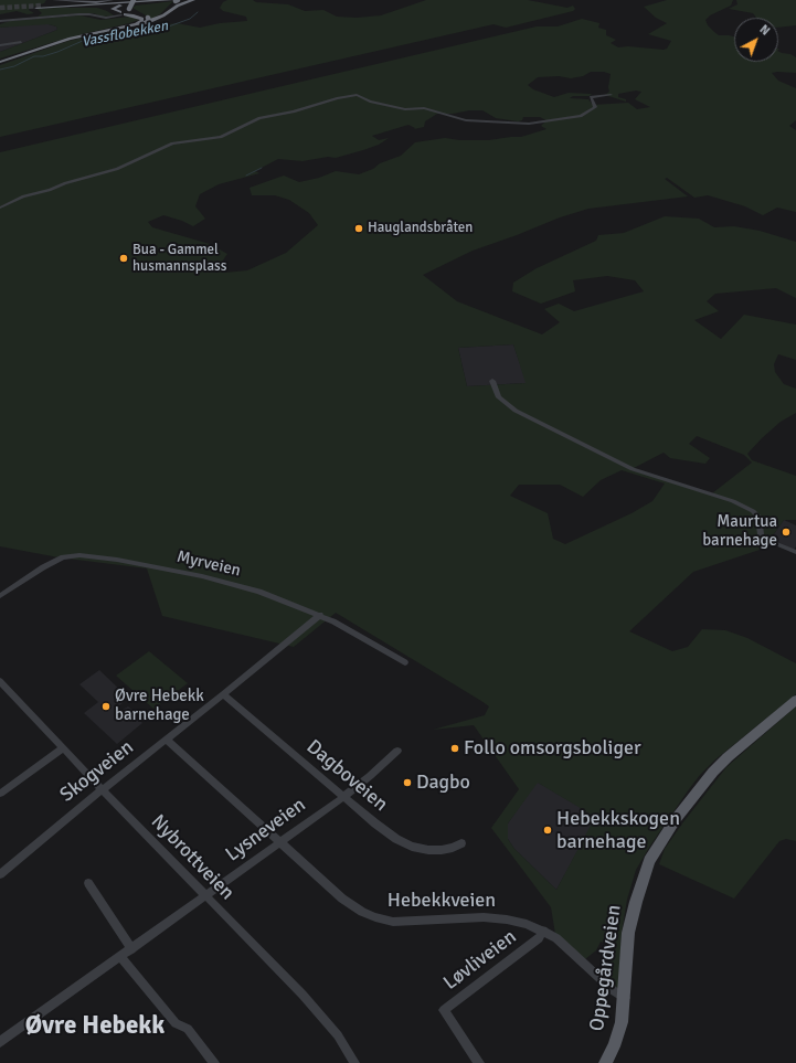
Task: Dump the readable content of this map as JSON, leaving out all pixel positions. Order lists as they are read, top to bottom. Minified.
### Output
{"streets":{"main road":["Oppegårdveien"],"street":["Myrveien","Skogveien","Dagboveien","Lysneveien","Nybrottveien","Hebekkveien","Løvliveien"]},"crossings":[["Myrveien","Skogveien"],["Skogveien","Dagboveien"],["Skogveien","Nybrottveien"],["Skogveien","Hebekkveien"],["Dagboveien","Lysneveien"],["Lysneveien","Nybrottveien"],["Lysneveien","Hebekkveien"],["Hebekkveien","Løvliveien"],["Hebekkveien","Oppegårdveien"]],"districts":["Øvre Hebekk"],"water":["Vassflobekken"],"places":["Hauglandsbråten","Bua - Gammel husmannsplass","Maurtua barnehage","Øvre Hebekk barnehage","Follo omsorgsboliger","Dagbo","Hebekkskogen barnehage"],"north":"top right"}
